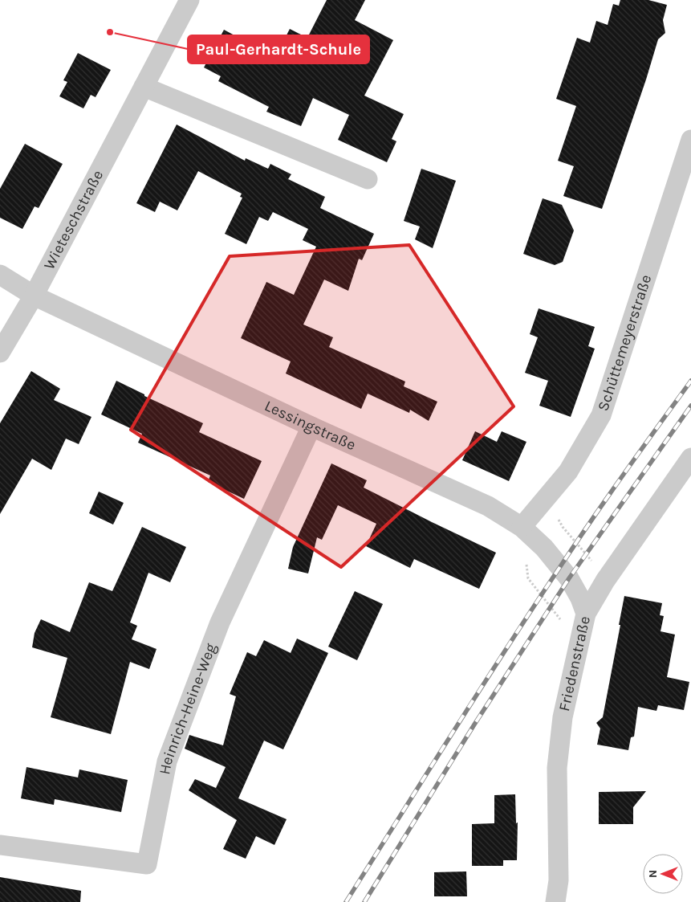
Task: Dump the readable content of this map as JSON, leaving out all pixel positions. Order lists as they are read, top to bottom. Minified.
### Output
{"streets":{"street":["Wieteschstraße","Schüttemeyerstraße","Lessingstraße","Friedenstraße","Heinrich-Heine-Weg"]},"crossings":[["Wieteschstraße","Lessingstraße"],["Schüttemeyerstraße","Lessingstraße"],["Lessingstraße","Friedenstraße"],["Lessingstraße","Heinrich-Heine-Weg"]],"places":["Paul-Gerhardt-Schule"],"north":"left"}
